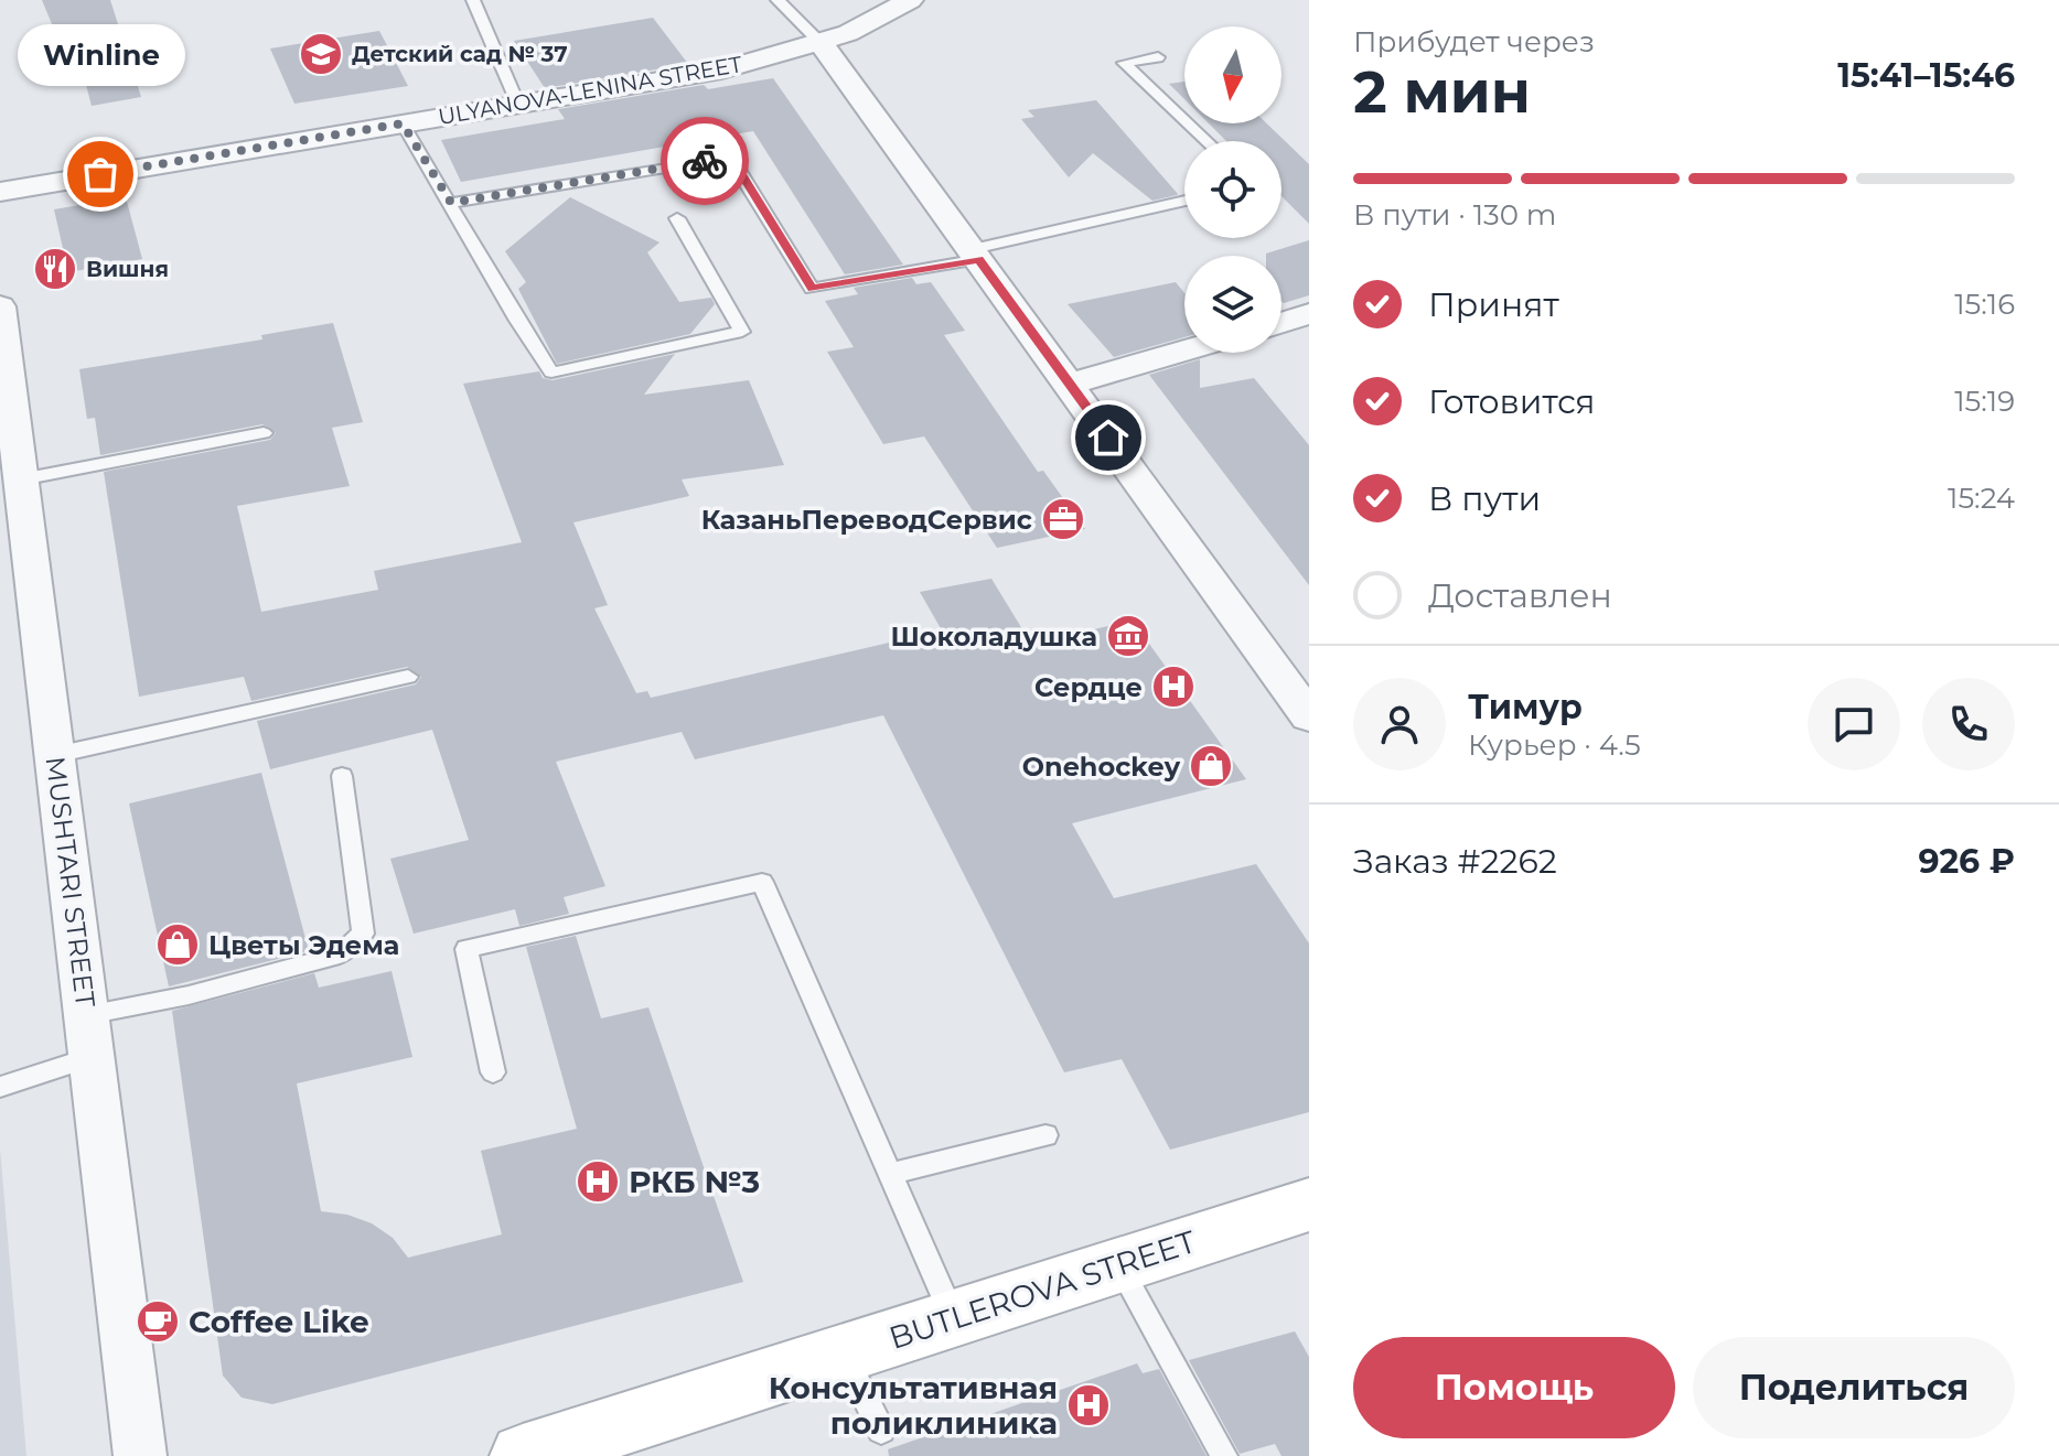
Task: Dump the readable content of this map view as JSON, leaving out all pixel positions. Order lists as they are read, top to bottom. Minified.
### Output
{"streets":{"main road":["BUTLEROVA STREET"],"street":["ULYANOVA-LENINA STREET","MUSHTARI STREET"]},"places":{"school or university":["Детский сад № 37"],"other":["Winline"],"restaurant":["Вишня"],"office":["КазаньПереводСервис"],"museum":["Шоколадушка"],"hospital":["Сердце","РКБ №3","Консультативная поликлиника"],"shop":["Onehockey","Цветы Эдема"],"cafe":["Coffee Like"]},"north":"bottom","page":{"heading":["2 мин","Прибудет через","15:41–15:46"],"panel":["Тимур","Курьер · 4.5","Заказ #2262","926 ₽"],"bubble":"Winline","bar":"В пути · 130 m","list":[["Принят","15:16"],["Готовится","15:19"],["В пути","15:24"],"Доставлен"],"buttons":["Помощь","Поделиться"]}}
